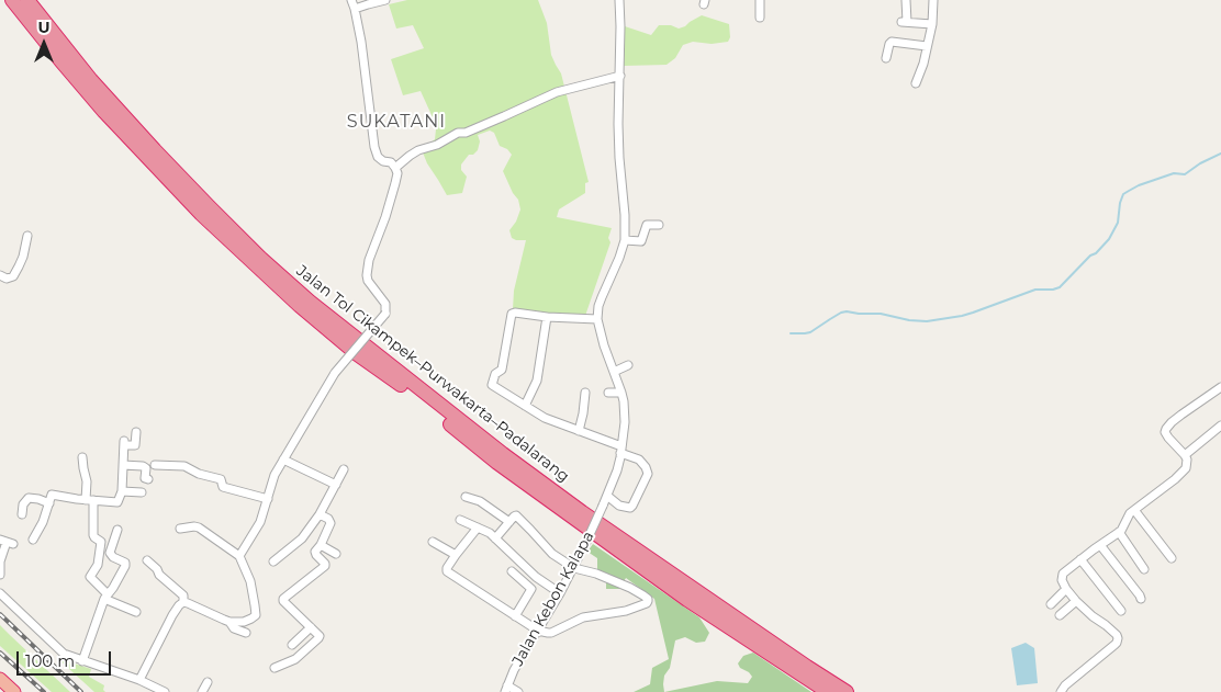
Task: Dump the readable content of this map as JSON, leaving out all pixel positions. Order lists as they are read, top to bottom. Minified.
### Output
{"streets":{"highway":["Jalan Tol Cikampek–Purwakarta–Padalarang"],"street":["Jalan Kebon Kalapa"]},"districts":["SUKATANI"],"scale_bar":"100 m","north":"top"}
